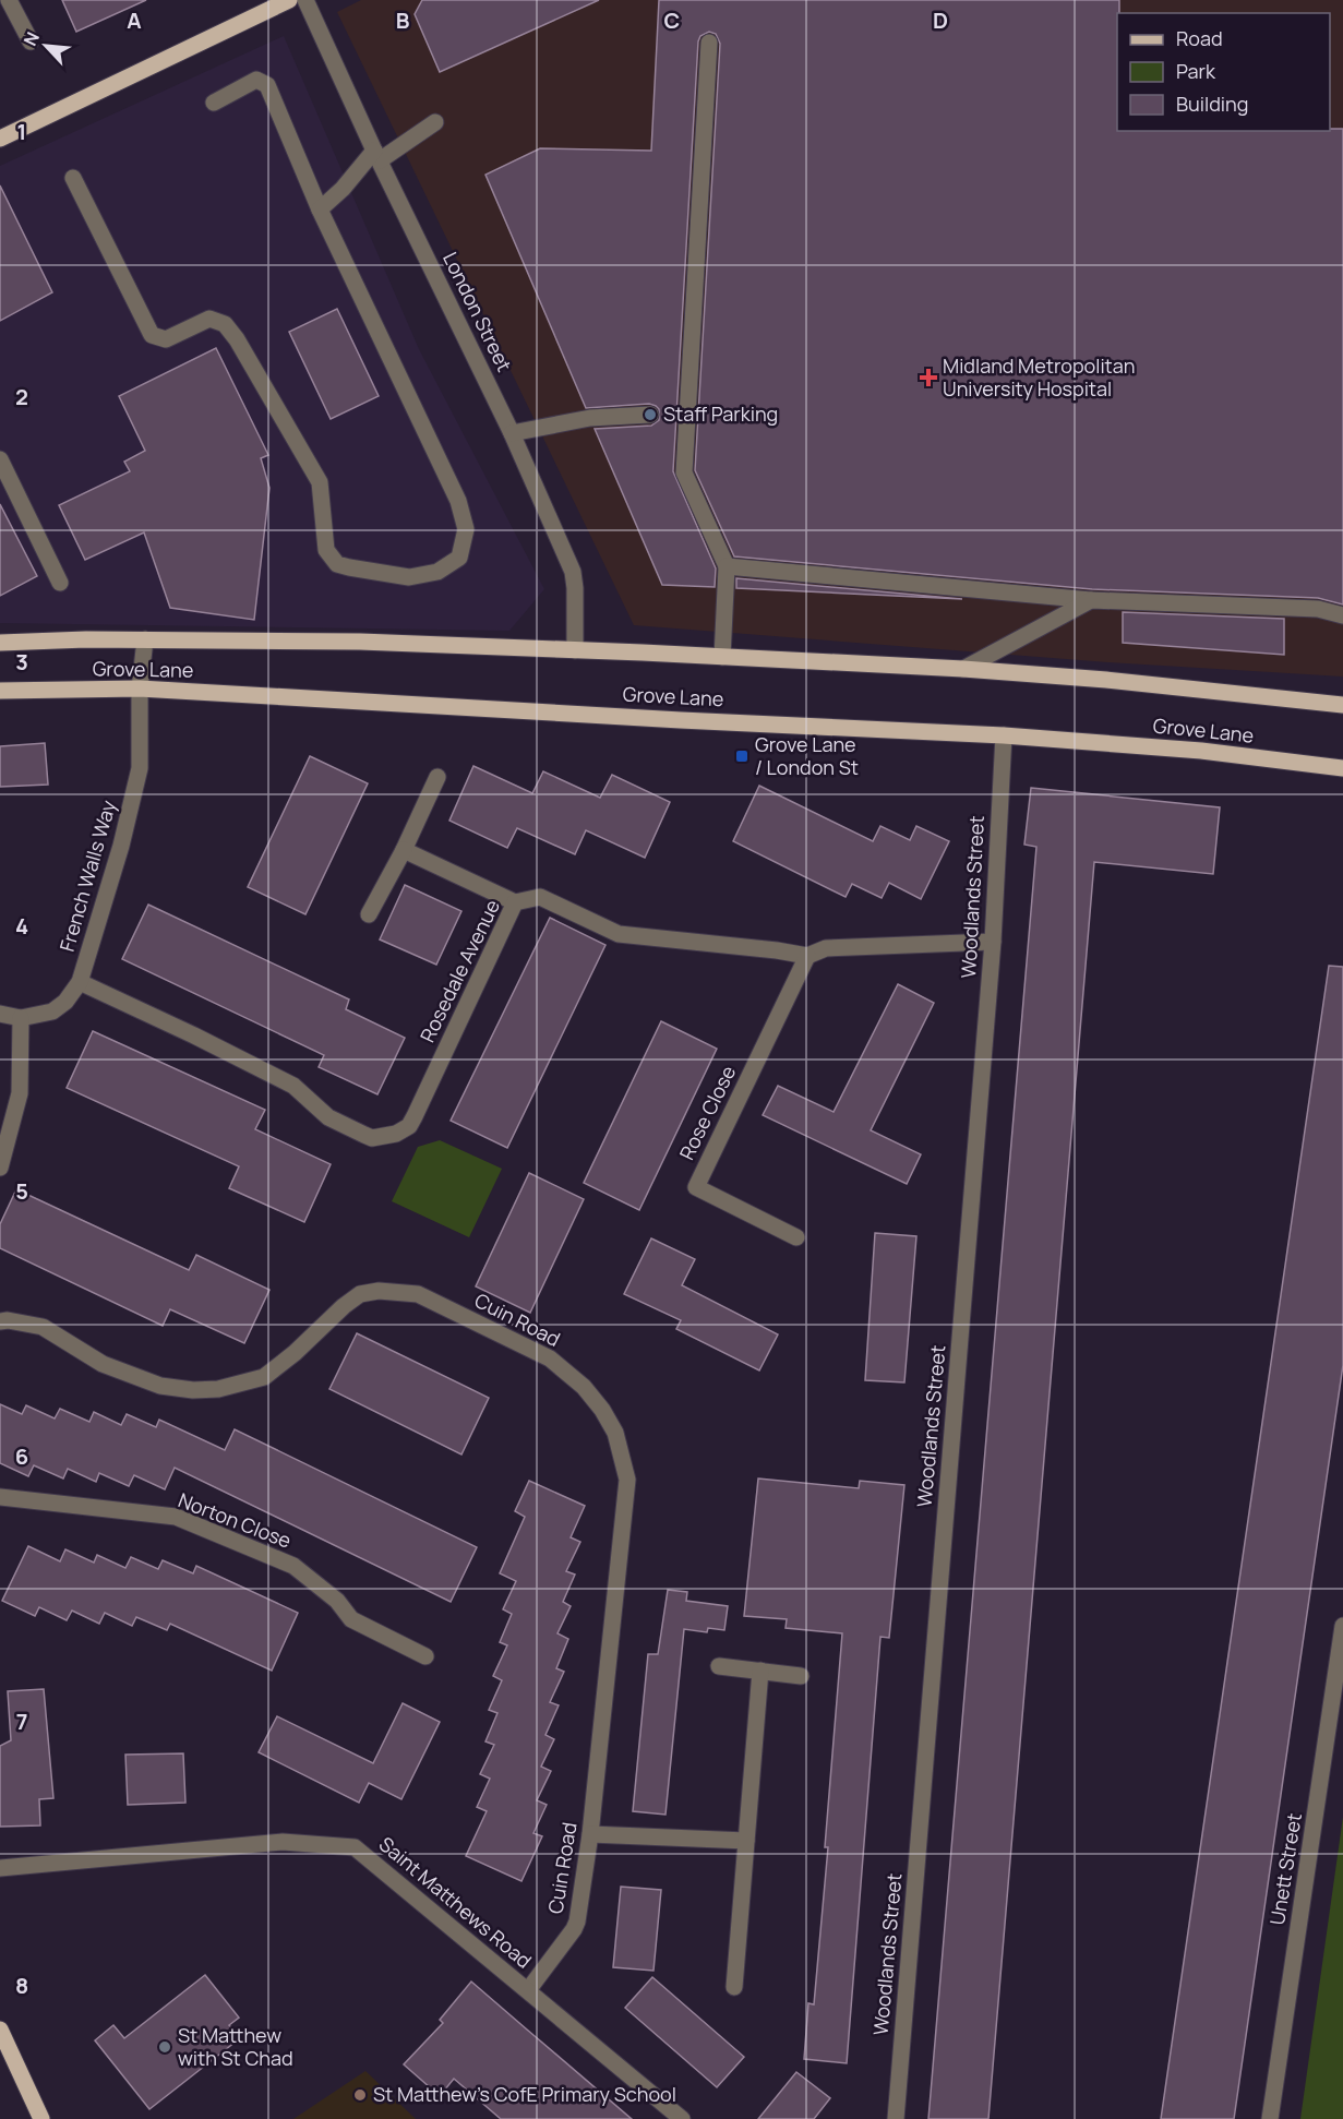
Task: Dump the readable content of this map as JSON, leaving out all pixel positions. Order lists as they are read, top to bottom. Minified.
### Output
{"streets":{"main road":["Grove Lane"],"street":["London Street","French Walls Way","Woodlands Street","Rosedale Avenue","Rose Close","Cuin Road","Norton Close","Unett Street","Saint Matthews Road"]},"crossings":[["London Street","Grove Lane"],["Grove Lane","French Walls Way"],["Grove Lane","Woodlands Street"],["French Walls Way","Rosedale Avenue"],["Woodlands Street","Rosedale Avenue"],["Rosedale Avenue","Rose Close"],["Cuin Road","Saint Matthews Road"]],"places":{"health":["Midland Metropolitan University Hospital"],"other":["Staff Parking","St Matthew with St Chad","St Matthew's CofE Primary School"],"transit":["Grove Lane / London St"]},"legend":["Road","Park","Building"],"north":"top left","grid":{"columns":["A","B","C","D"],"rows":["1","2","3","4","5","6","7","8"]}}
